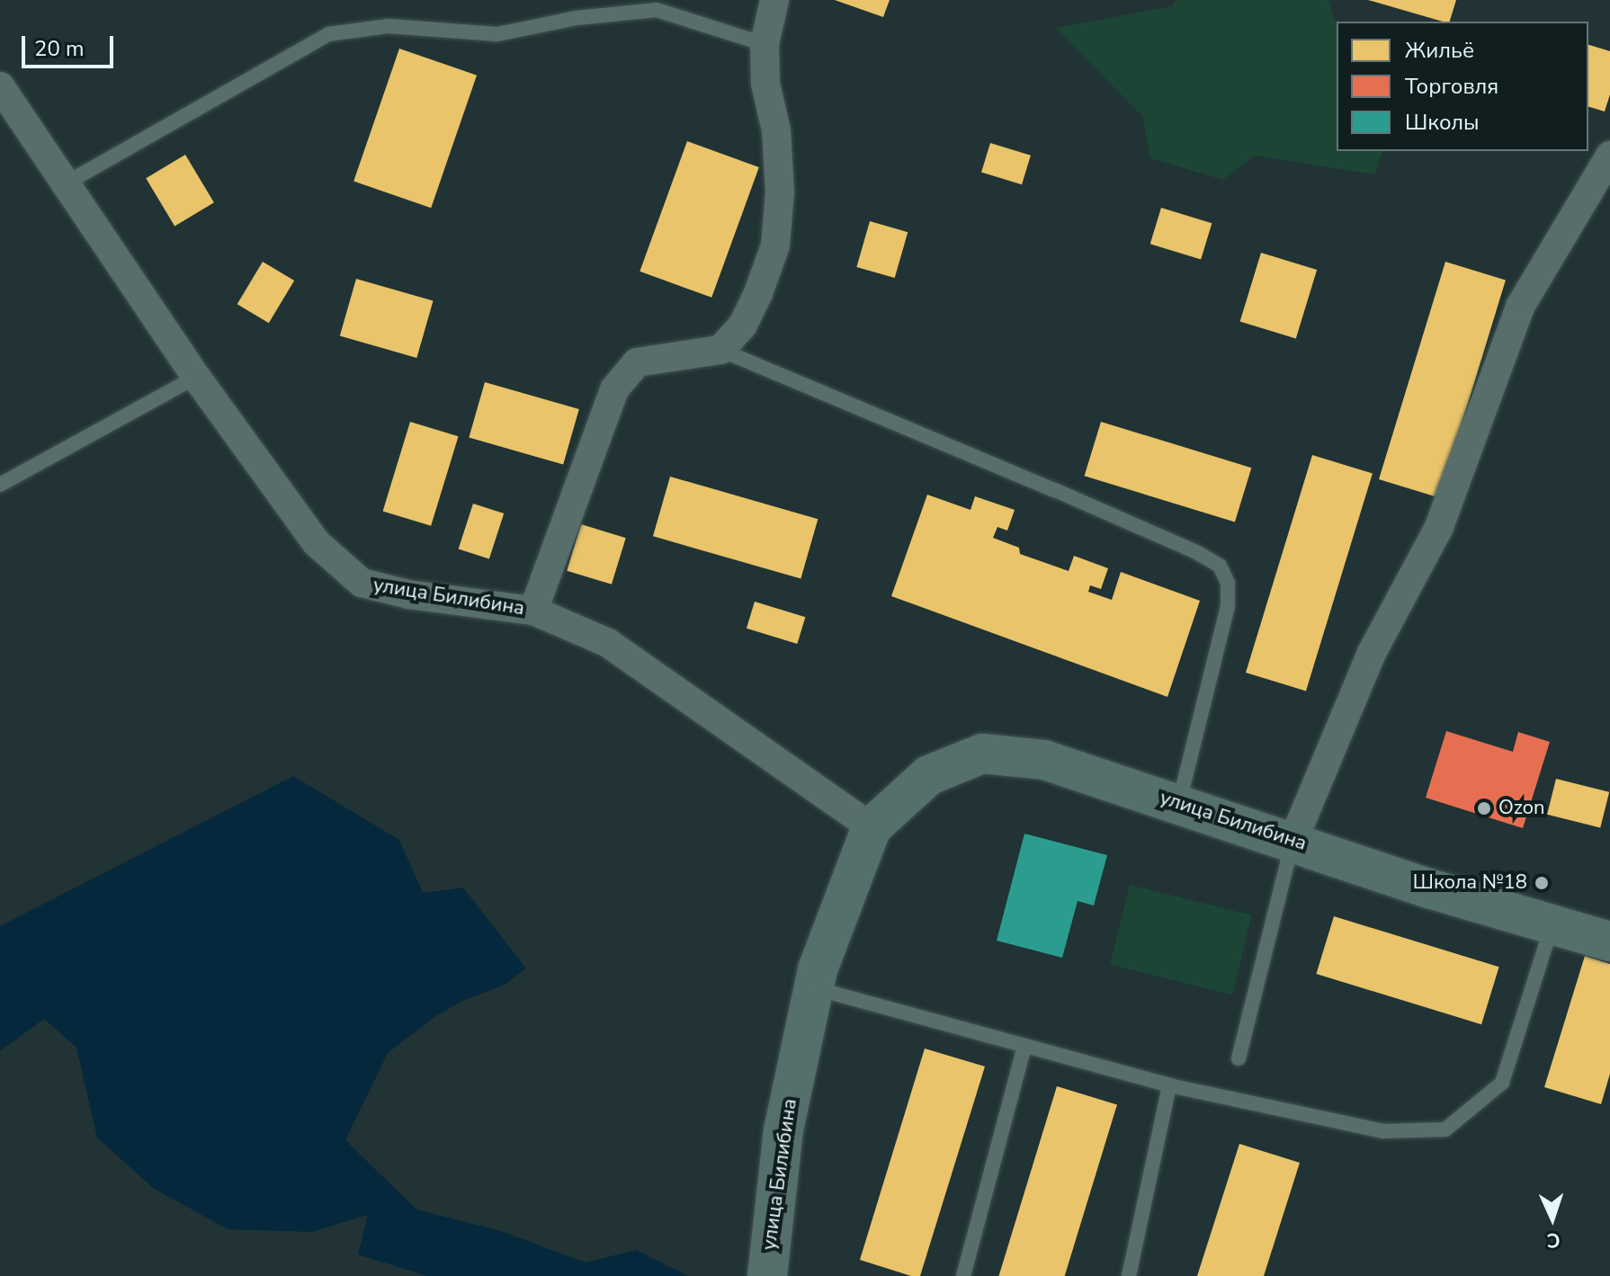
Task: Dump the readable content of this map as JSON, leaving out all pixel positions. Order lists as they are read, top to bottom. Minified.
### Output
{"streets":{"main road":["улица Билибина"]},"places":["Ozon","Школа №18"],"legend":["Жильё","Торговля","Школы"],"scale_bar":"20 m","north":"bottom"}
